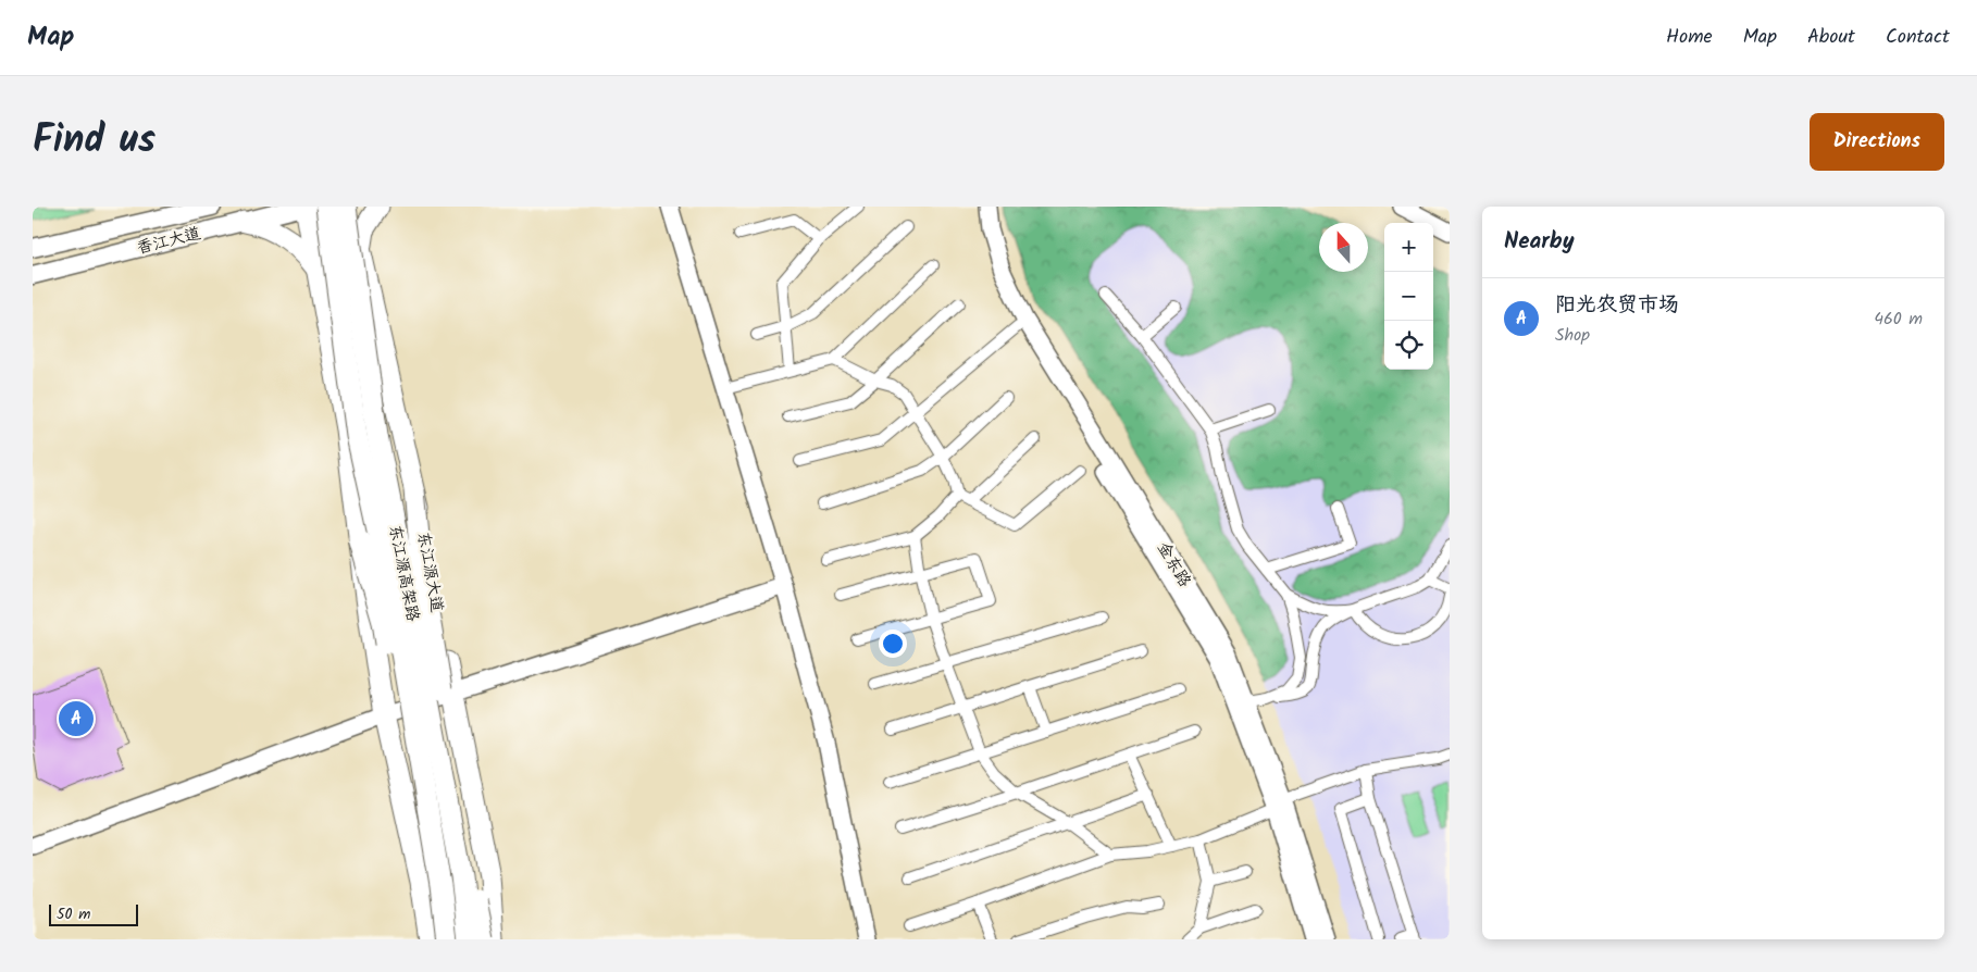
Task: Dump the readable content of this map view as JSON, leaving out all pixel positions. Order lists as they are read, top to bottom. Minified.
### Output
{"streets":{"highway":["东江源大道","东江源高架路"],"main road":["香江大道","金东路"]},"scale_bar":"50 m","north":"top","page":{"header":"Map","nav":["Home","Map","About","Contact"],"title":"Find us","buttons":"Directions","heading":"Nearby","map_buttons":["+","−"],"list":[{"mark":"A","name":"阳光农贸市场","note":"Shop","value":"460 m"}],"pins":"A","scale":"50 m"}}
